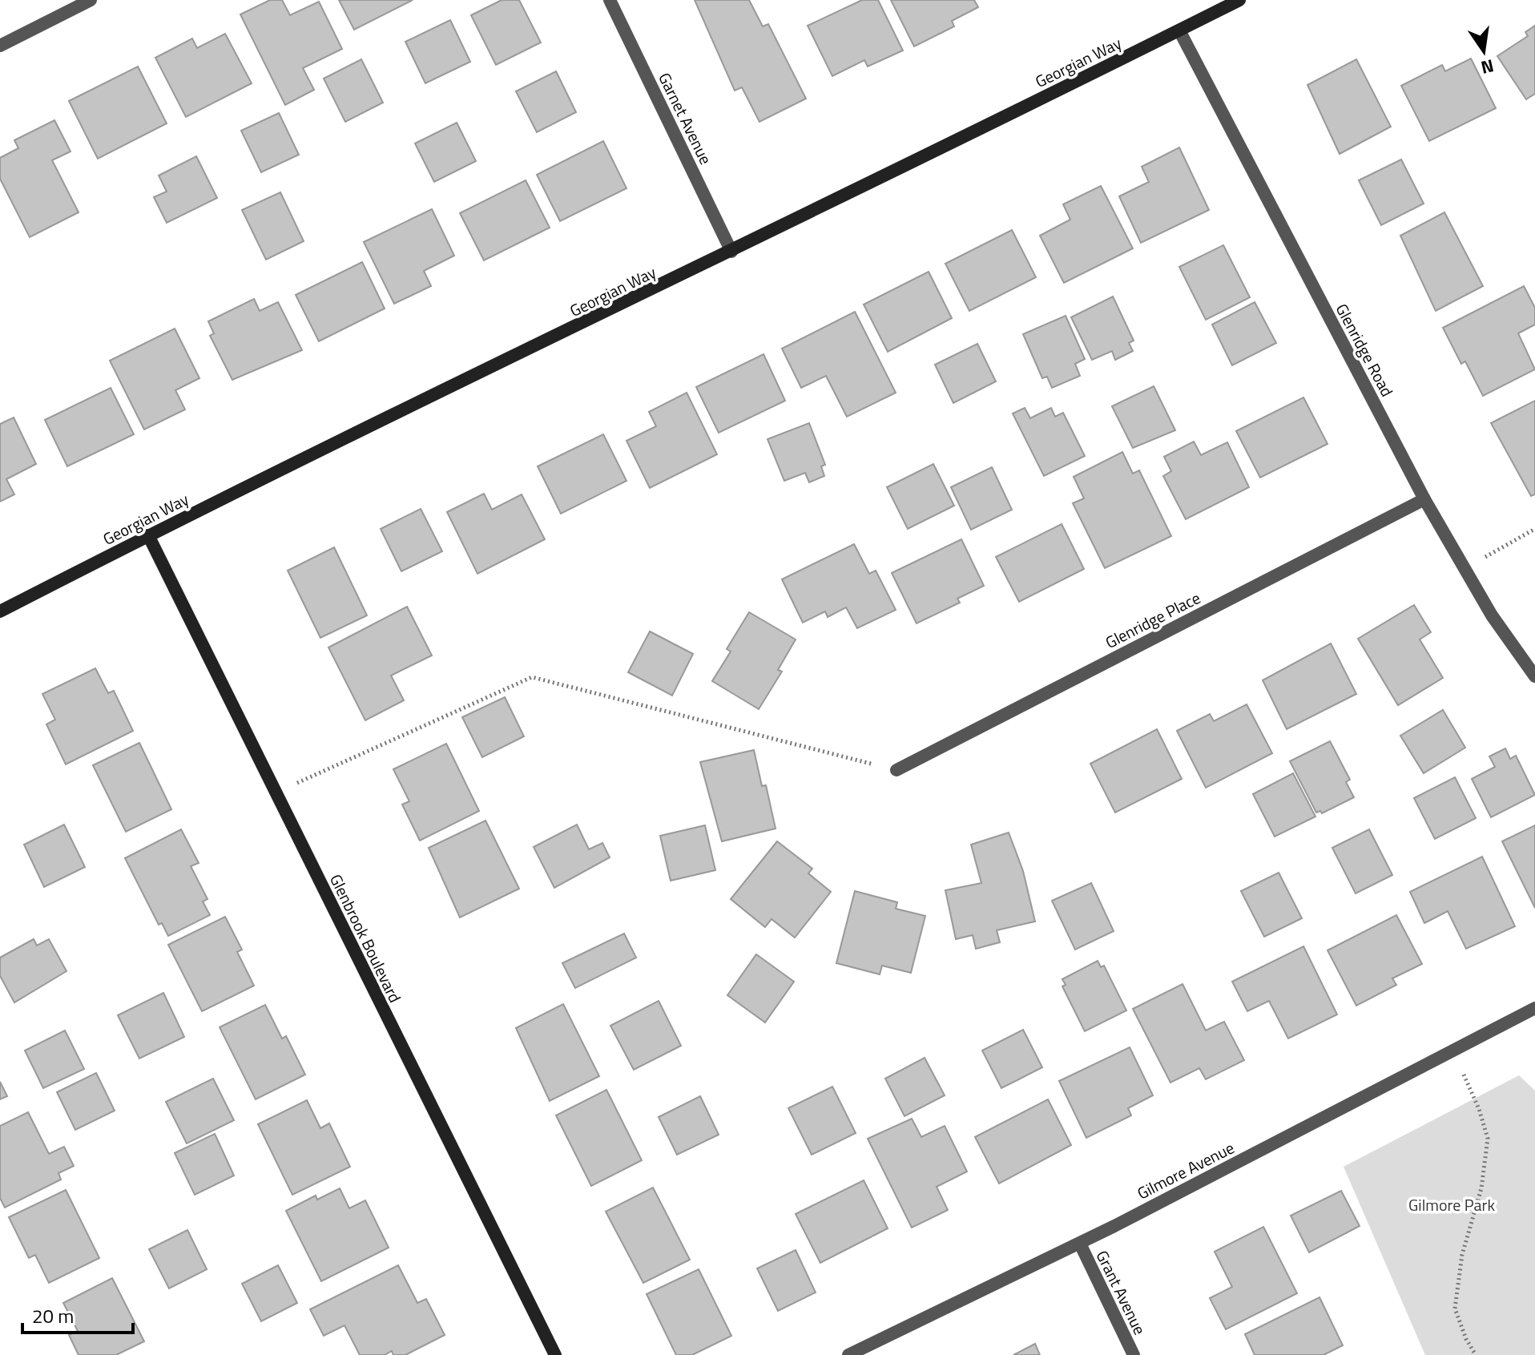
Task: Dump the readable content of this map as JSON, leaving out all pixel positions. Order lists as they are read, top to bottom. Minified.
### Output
{"streets":{"street":["Georgian Way","Garnet Avenue","Glenridge Road","Glenridge Place","Glenbrook Boulevard","Gilmore Avenue","Grant Avenue"]},"crossings":[["Georgian Way","Garnet Avenue"],["Georgian Way","Glenridge Road"],["Georgian Way","Glenbrook Boulevard"],["Glenridge Road","Glenridge Place"],["Gilmore Avenue","Grant Avenue"]],"parks":["Gilmore Park"],"scale_bar":"20 m","north":"bottom"}
